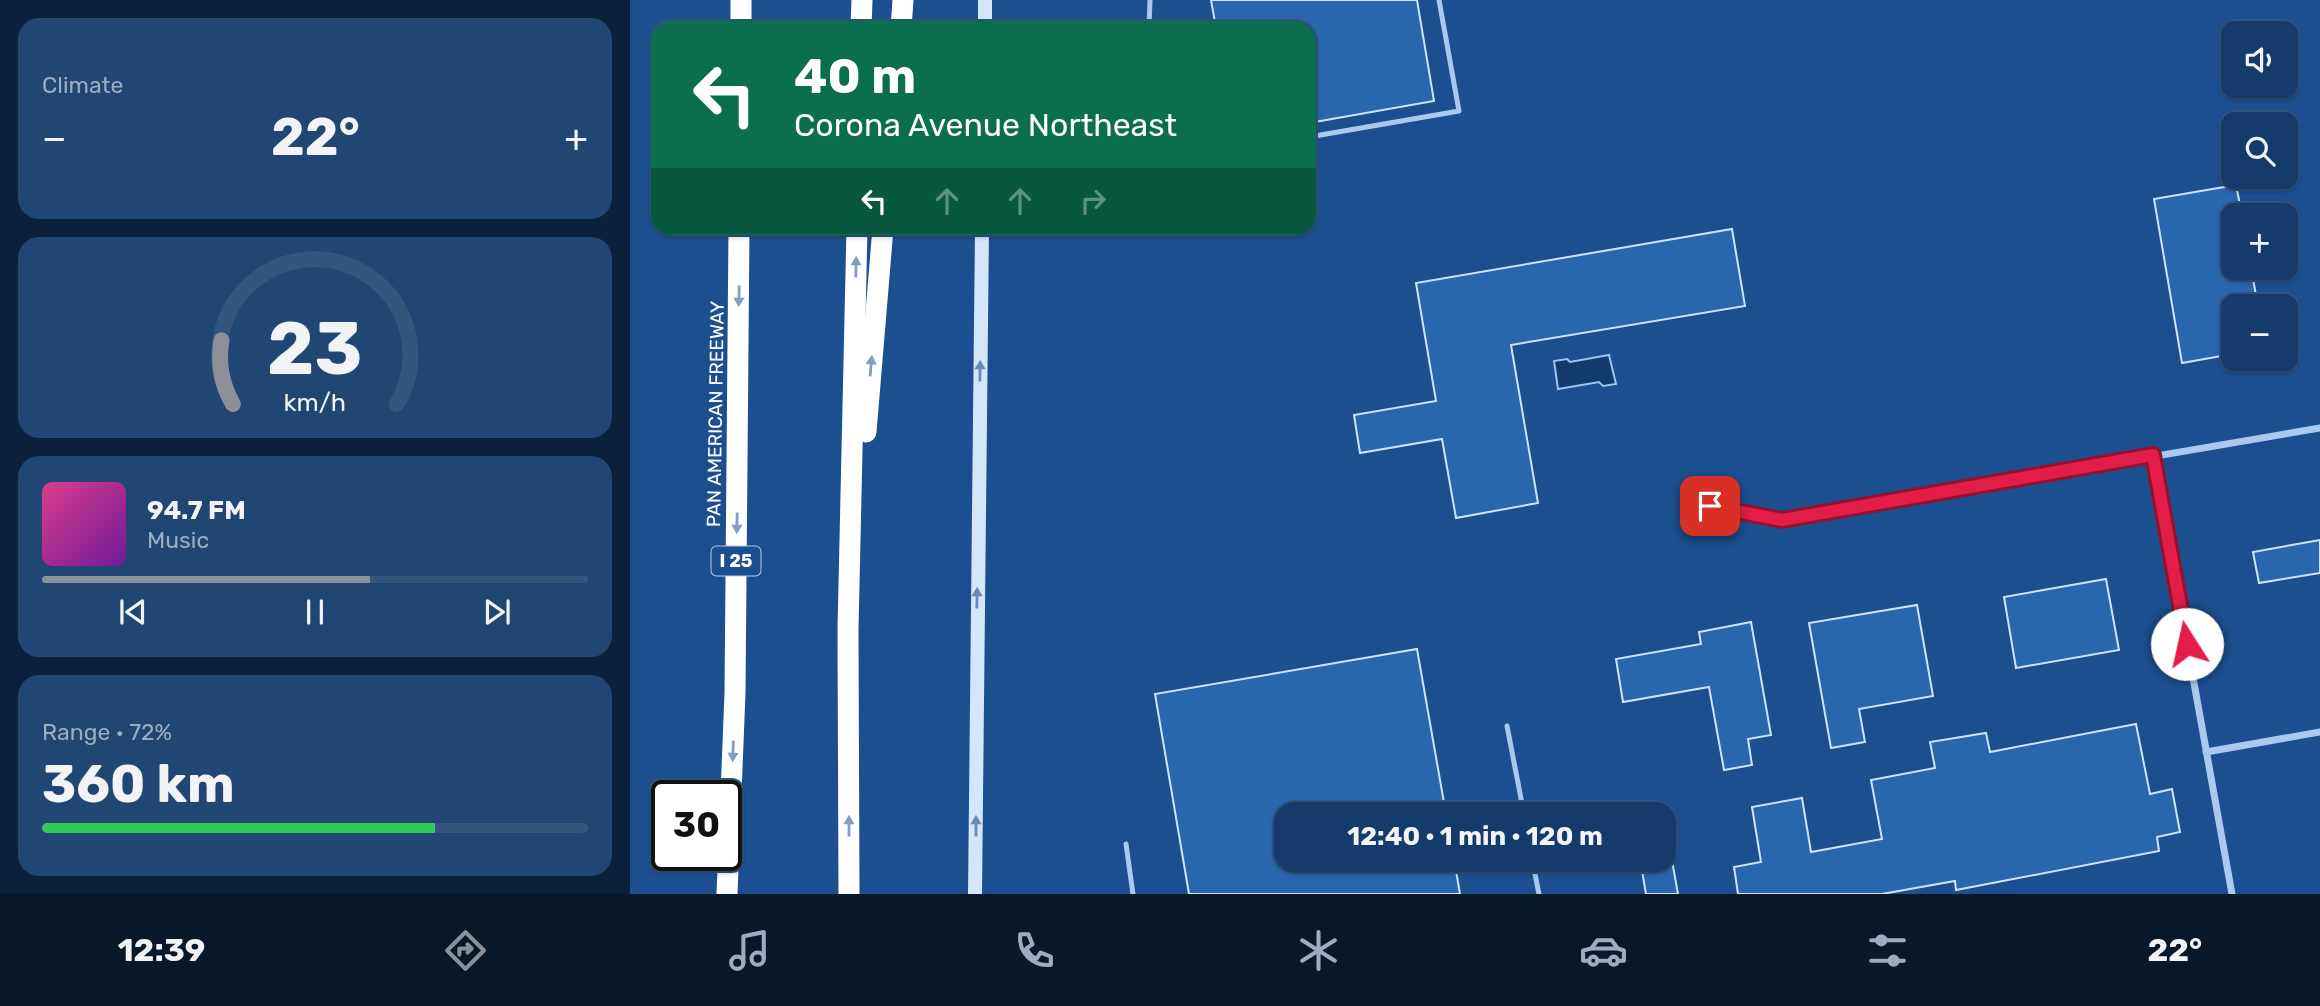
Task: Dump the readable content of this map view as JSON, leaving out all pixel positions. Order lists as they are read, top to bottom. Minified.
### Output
{"streets":{"highway":["PAN AMERICAN FREEWAY","I 25"]},"page":{"tile":["Climate",["Range · 72%","360 km"]],"map_buttons":["+","−"],"turn":["40 m","Corona Avenue Northeast"],"heat":["−","22°","+"],"song":["94.7 FM","Music"],"limit":"30","trip":"12:40 · 1 min · 120 m","tabs":["12:39","22°"],"gauge":["23","km/h"]}}
